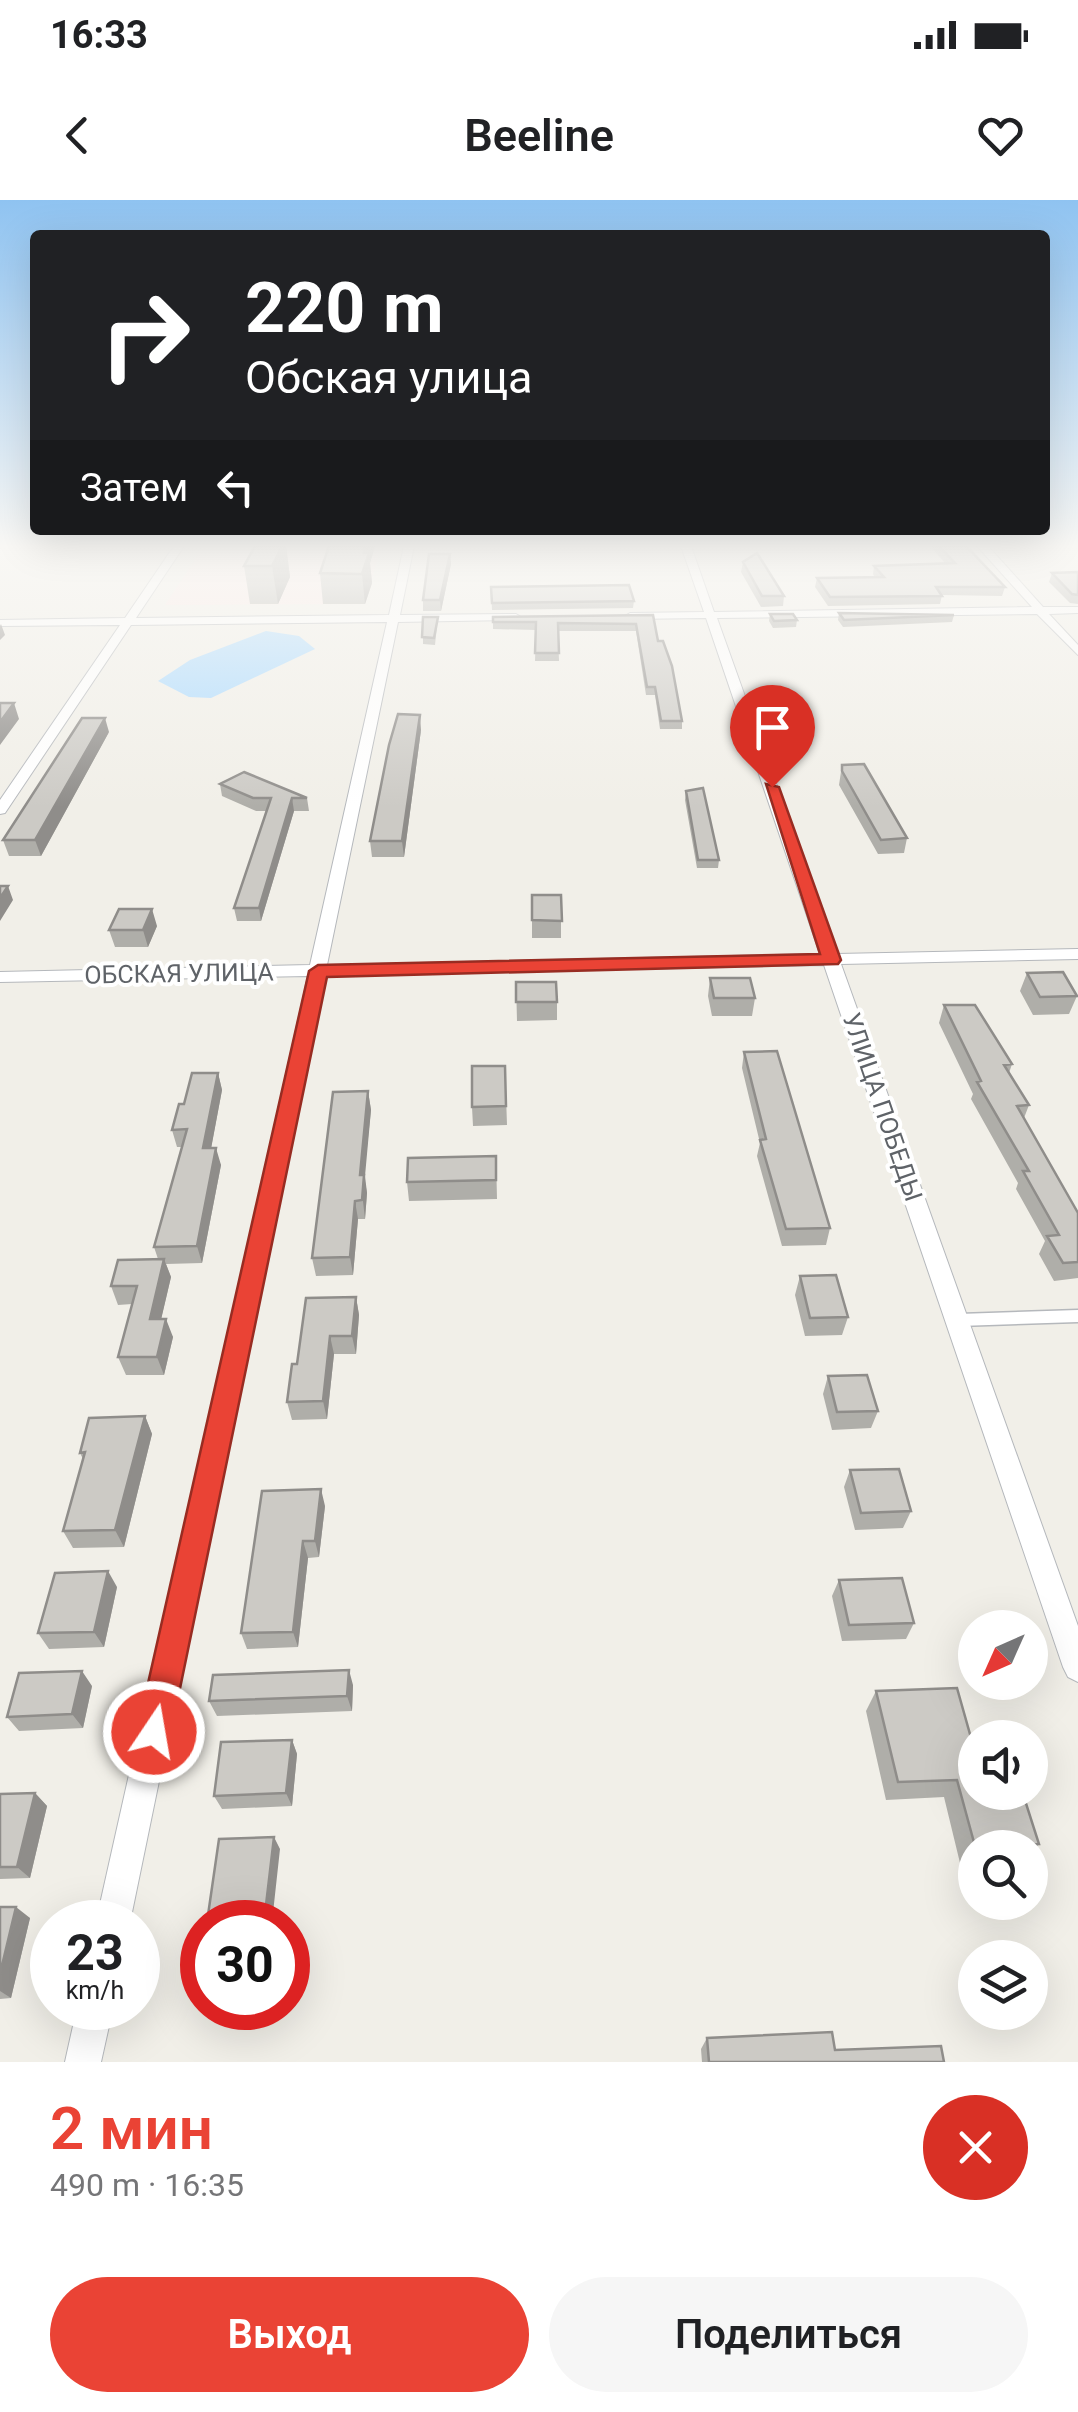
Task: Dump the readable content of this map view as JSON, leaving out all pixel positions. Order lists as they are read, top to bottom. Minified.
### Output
{"streets":{"street":["ОБСКАЯ УЛИЦА","УЛИЦА ПОБЕДЫ"]},"crossings":[["ОБСКАЯ УЛИЦА","УЛИЦА ПОБЕДЫ"]],"north":"bottom left","page":{"status":"16:33","header":"Beeline","turn":["220 m","Обская улица"],"then":"Затем","speed":"23 km/h","limit":"30","heading":["2 мин","490 m · 16:35"],"buttons":["Выход","Поделиться"]}}
